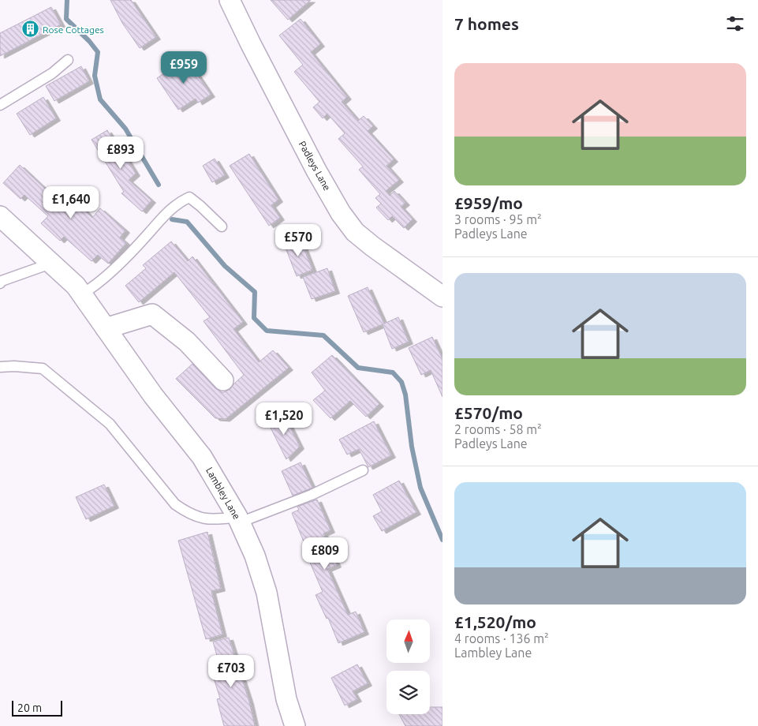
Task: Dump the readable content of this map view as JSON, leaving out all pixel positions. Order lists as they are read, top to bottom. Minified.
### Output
{"streets":{"street":["Padleys Lane","Lambley Lane"]},"places":{"building":["Rose Cottages"]},"scale_bar":"20 m","north":"top","page":{"heading":"7 homes","list":[{"name":"£959/mo","note":"3 rooms · 95 m² · Padleys Lane"},{"name":"£570/mo","note":"2 rooms · 58 m² · Padleys Lane"},{"name":"£1,520/mo","note":"4 rooms · 136 m² · Lambley Lane"}],"price":["£959","£893","£1,640","£570","£1,520","£809","£703"],"scale":"20 m"}}
